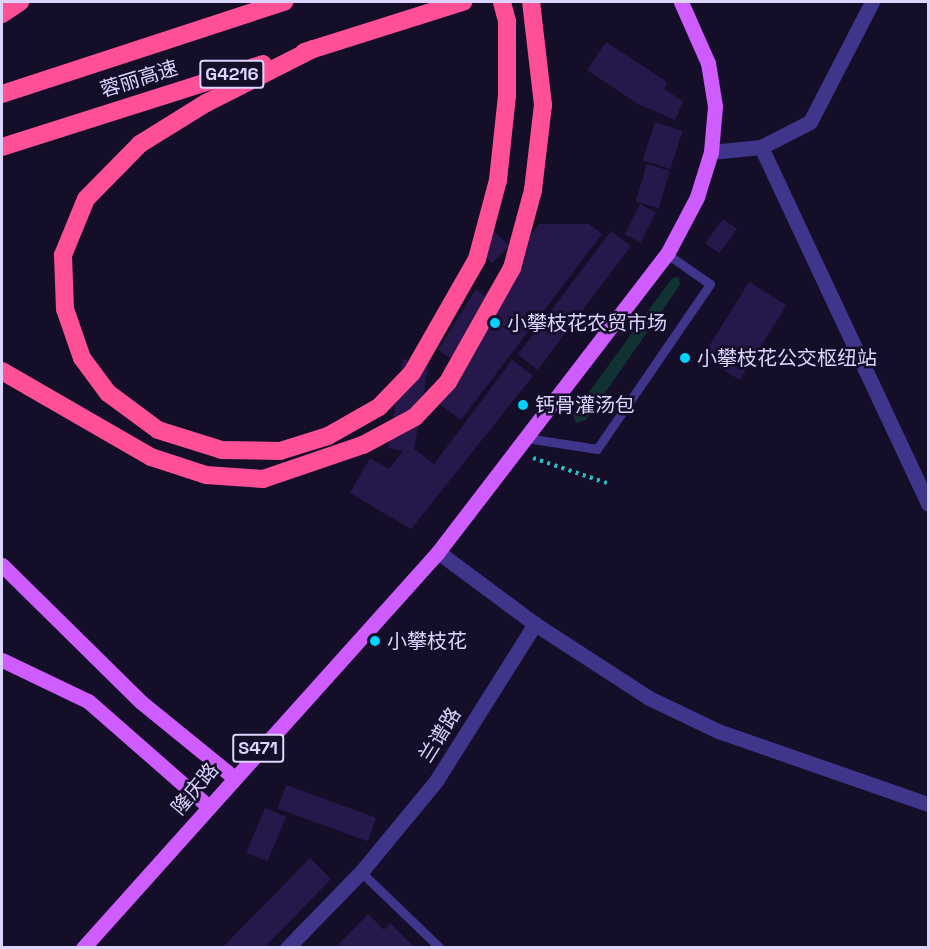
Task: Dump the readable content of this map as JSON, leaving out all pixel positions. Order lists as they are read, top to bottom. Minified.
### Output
{"streets":{"highway":["G4216","蓉丽高速"],"main road":["S471","隆庆路"],"street":["兰谱路"]},"crossings":[["S471","隆庆路"]],"places":["小攀枝花农贸市场","小攀枝花公交枢纽站","钙骨灌汤包","小攀枝花"]}
